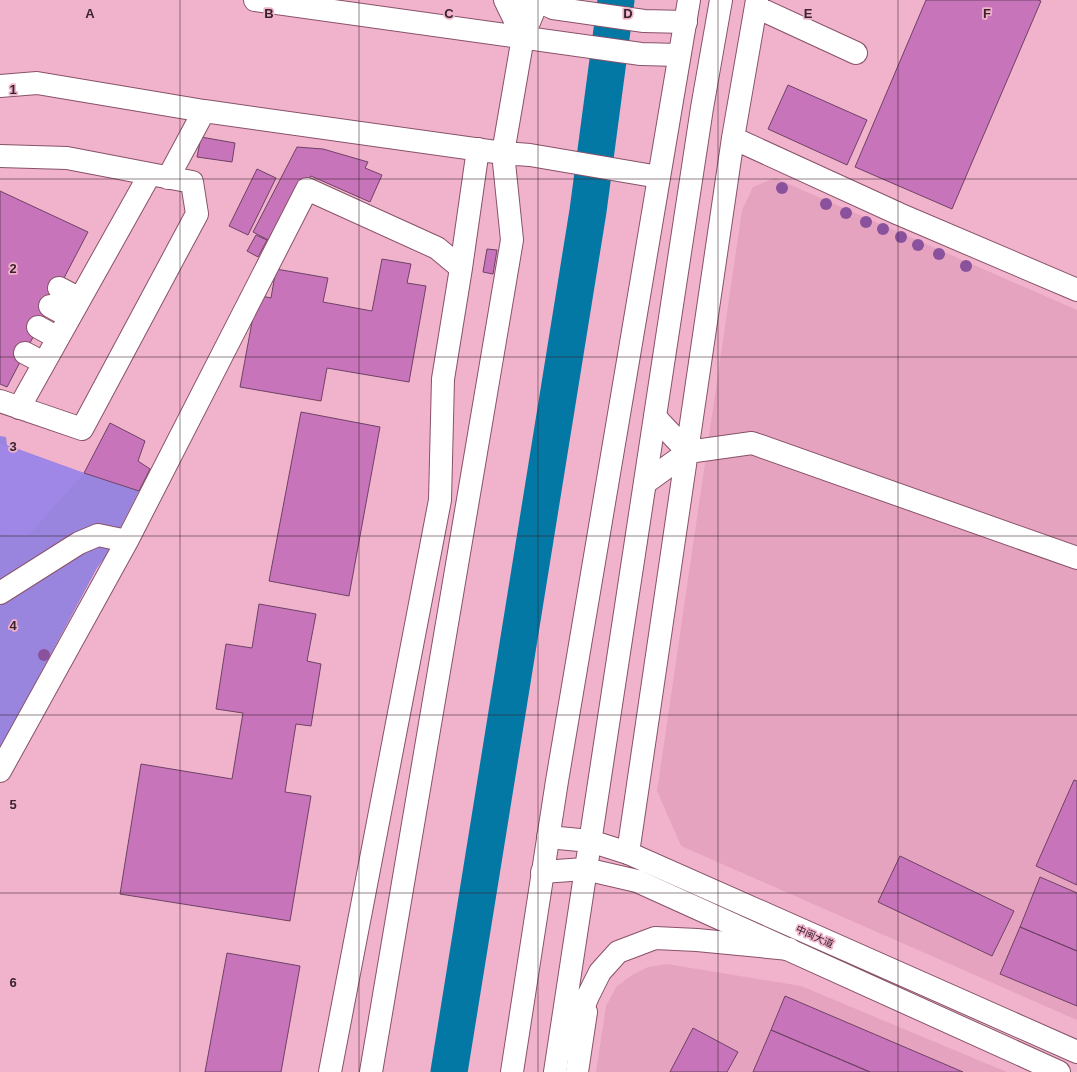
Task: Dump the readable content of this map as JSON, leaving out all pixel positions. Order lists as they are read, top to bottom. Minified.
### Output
{"streets":{"main road":["中闽大道"]},"grid":{"columns":["A","B","C","D","E","F"],"rows":["1","2","3","4","5","6"]}}
